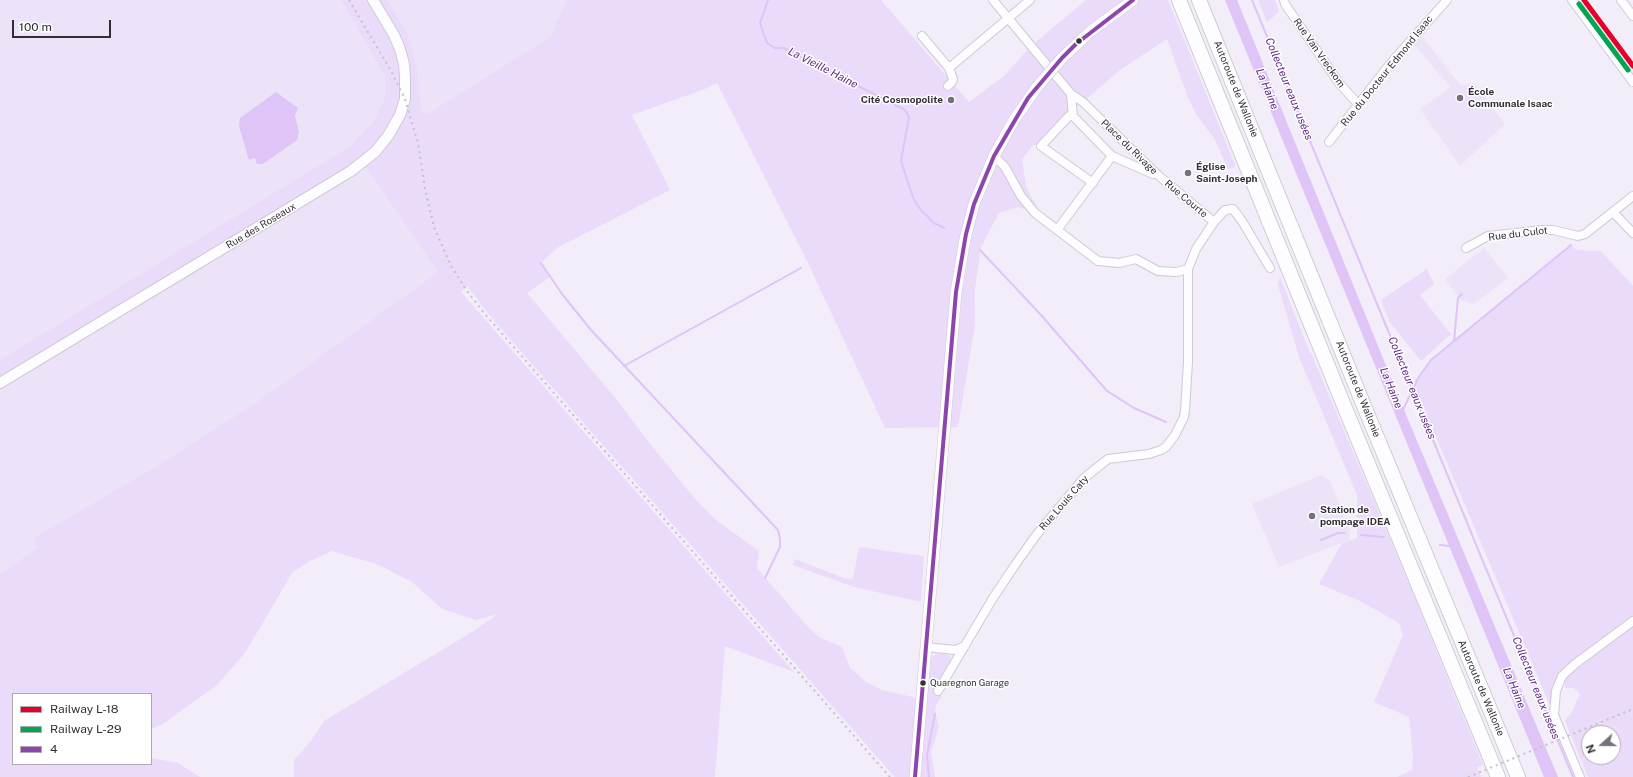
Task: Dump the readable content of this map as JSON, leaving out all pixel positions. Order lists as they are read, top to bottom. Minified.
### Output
{"streets":{"highway":["Autoroute de Wallonie"],"street":["Rue Van Vreckom","Rue du Docteur Edmond Isaac","Place du Rivage","Rue Courte","Rue des Roseaux","Rue du Culot","Rue Louis Caty"]},"crossings":[["Rue Van Vreckom","Rue du Docteur Edmond Isaac"],["Place du Rivage","Rue Courte"],["Rue Courte","Rue Louis Caty"]],"water":["La Vieille Haine","La Haine","Collecteur eaux usées"],"places":["École Communale Isaac","Cité Cosmopolite","Église Saint-Joseph","Station de pompage IDEA","Quaregnon Garage"],"lines":["rail line L-18","transit line 4","rail line L-29"],"legend":["Railway L-18","Railway L-29","4"],"scale_bar":"100 m","north":"left"}
